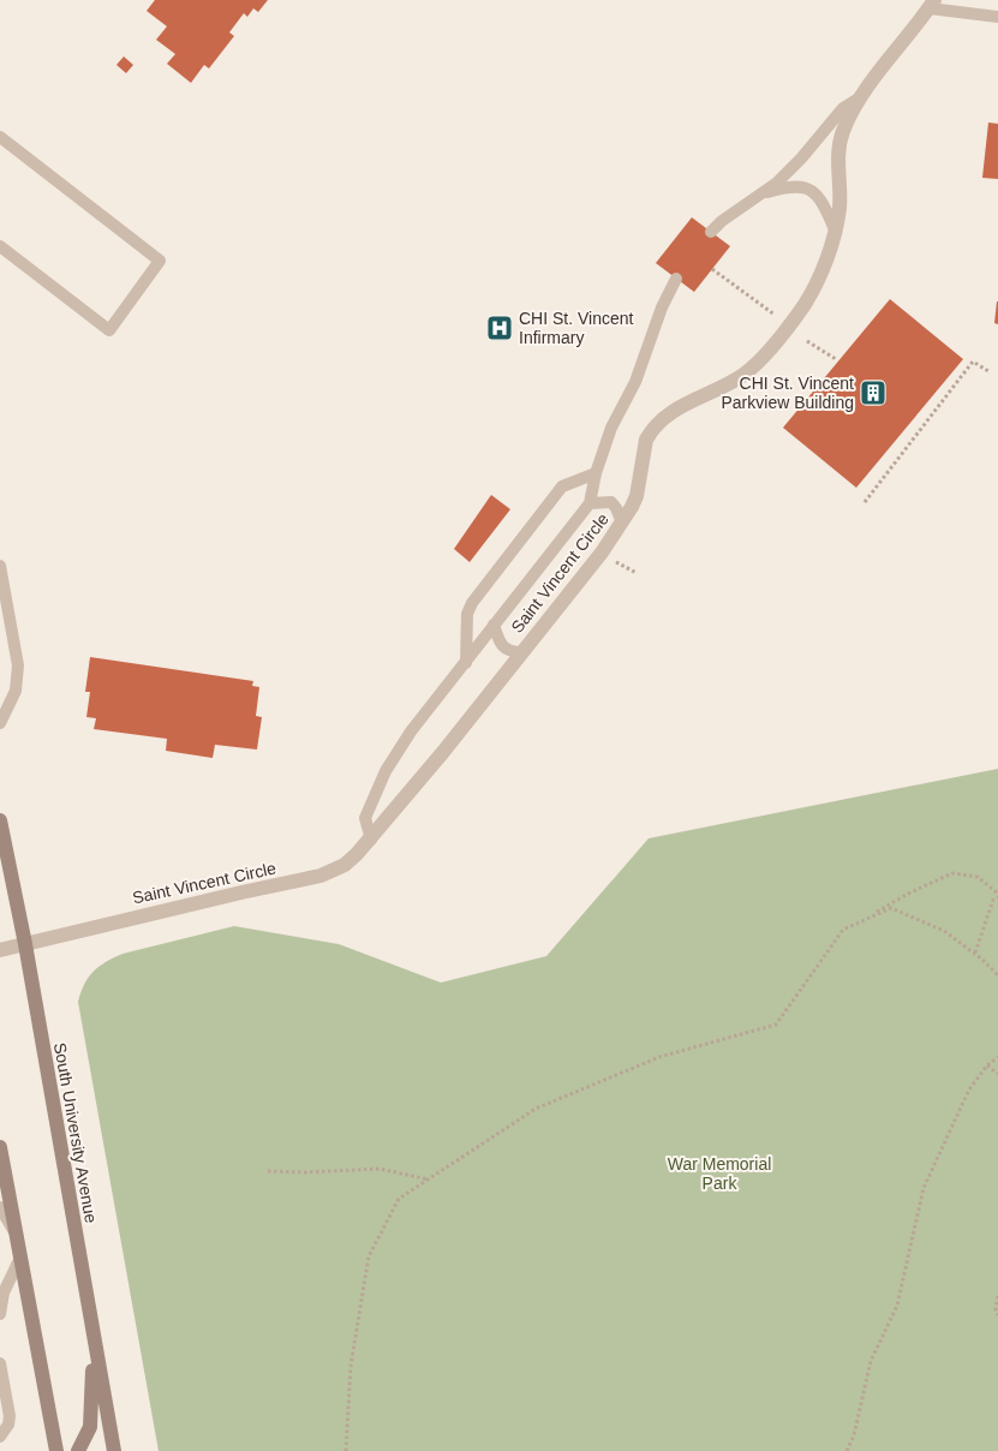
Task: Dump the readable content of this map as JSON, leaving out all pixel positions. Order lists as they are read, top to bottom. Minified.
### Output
{"streets":{"main road":["South University Avenue"],"street":["Saint Vincent Circle"]},"crossings":[["Saint Vincent Circle","South University Avenue"]],"parks":["War Memorial Park"],"places":{"hospital":["CHI St. Vincent Infirmary"],"building":["CHI St. Vincent Parkview Building"]}}
